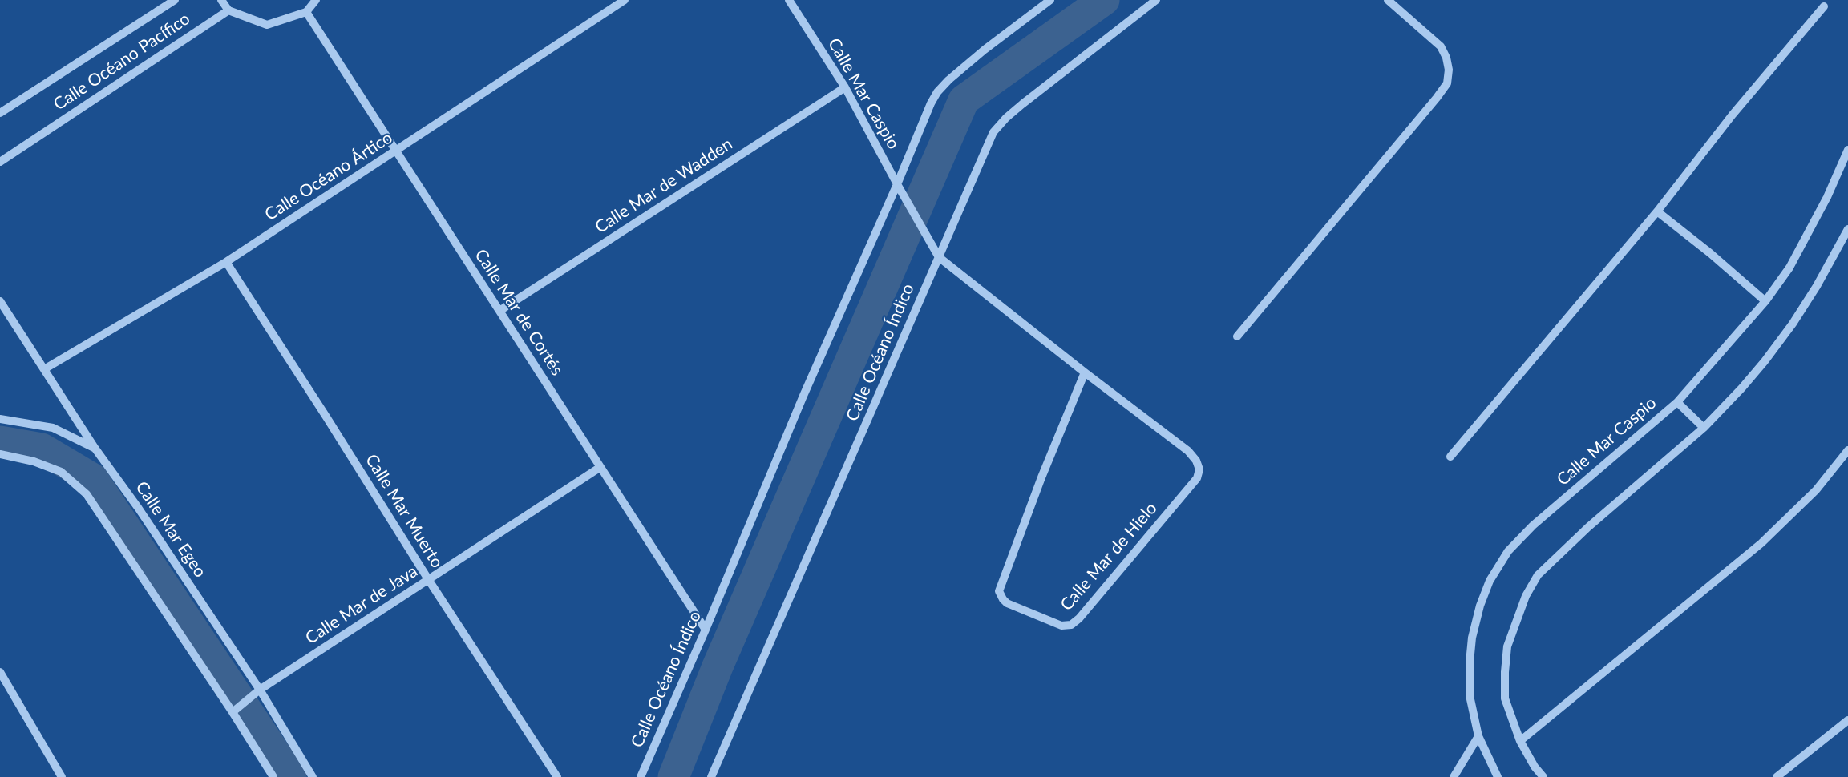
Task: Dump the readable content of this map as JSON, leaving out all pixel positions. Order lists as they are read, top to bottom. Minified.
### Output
{"streets":{"street":["Calle Océano Pacífico","Calle Mar Caspio","Calle Océano Ártico","Calle Mar de Wadden","Calle Mar de Cortés","Calle Océano Índico","Calle Mar Muerto","Calle Mar Egeo","Calle Mar de Hielo","Calle Mar de Java"]},"crossings":[["Calle Mar Caspio","Calle Mar de Wadden"],["Calle Mar Caspio","Calle Océano Índico"],["Calle Mar Caspio","Calle Mar de Hielo"],["Calle Océano Ártico","Calle Mar de Cortés"],["Calle Océano Ártico","Calle Mar Muerto"],["Calle Océano Ártico","Calle Mar Egeo"],["Calle Mar de Wadden","Calle Mar de Cortés"],["Calle Mar de Cortés","Calle Océano Índico"],["Calle Mar de Cortés","Calle Mar de Java"],["Calle Océano Índico","Calle Mar de Hielo"],["Calle Mar Muerto","Calle Mar de Java"],["Calle Mar Egeo","Calle Mar de Java"]]}
